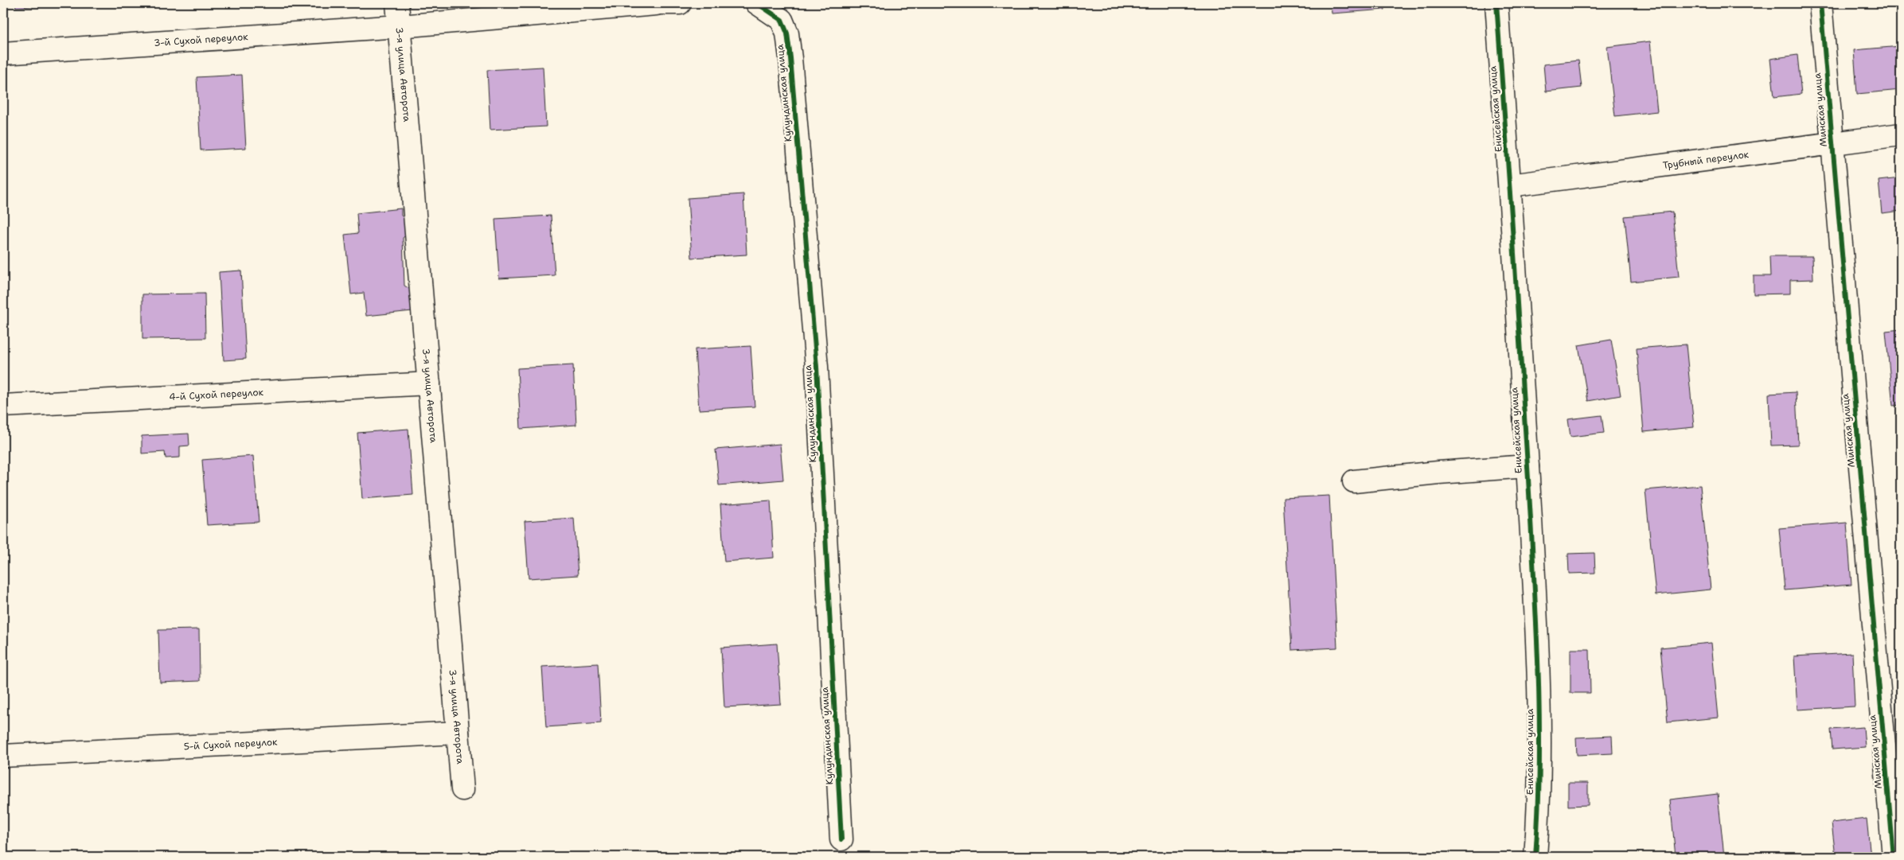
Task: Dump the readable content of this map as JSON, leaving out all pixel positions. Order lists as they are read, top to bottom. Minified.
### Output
{"streets":{"street":["3-й Сухой переулок","3-я улица Авторота","Кулундинская улица","Енисейская улица","Минская улица","Трубный переулок","4-й Сухой переулок","5-й Сухой переулок"]},"crossings":[["3-й Сухой переулок","3-я улица Авторота"],["3-я улица Авторота","4-й Сухой переулок"],["3-я улица Авторота","5-й Сухой переулок"],["Енисейская улица","Трубный переулок"],["Минская улица","Трубный переулок"]]}
